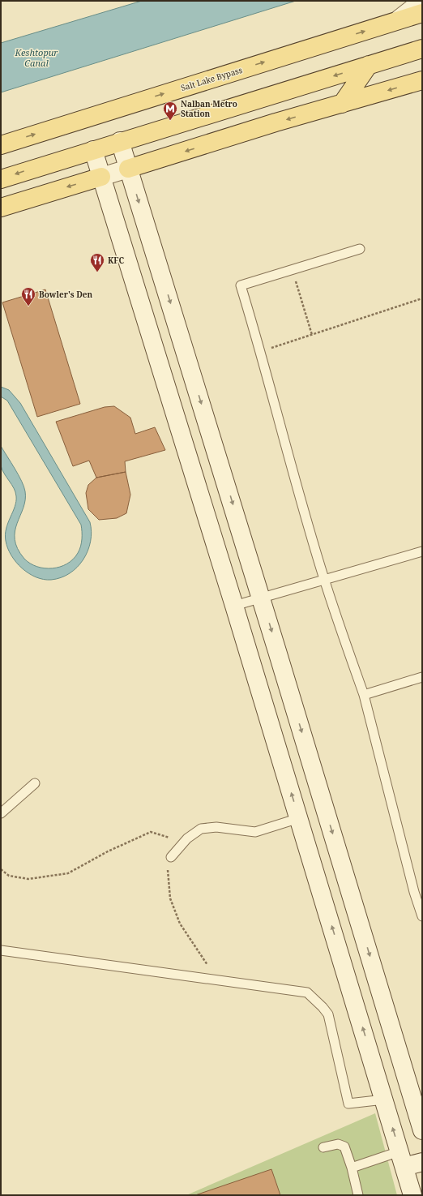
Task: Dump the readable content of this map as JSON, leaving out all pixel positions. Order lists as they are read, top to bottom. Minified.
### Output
{"streets":{"main road":["Salt Lake Bypass"]},"water":["Keshtopur Canal"],"places":{"metro station":["Nalban Metro Station"],"restaurant":["KFC","Bowler's Den"]}}
